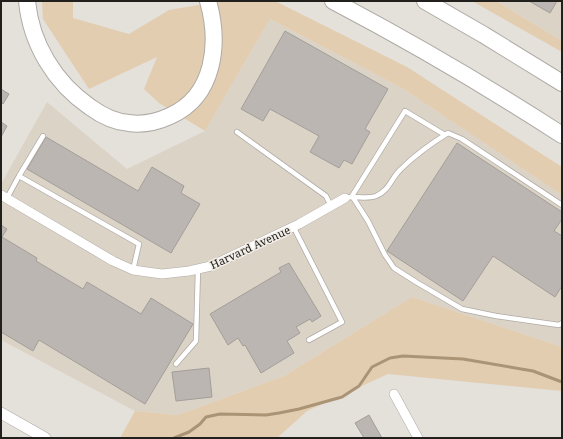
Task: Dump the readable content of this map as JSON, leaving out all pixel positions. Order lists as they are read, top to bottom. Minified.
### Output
{"streets":{"street":["Harvard Avenue"]}}
